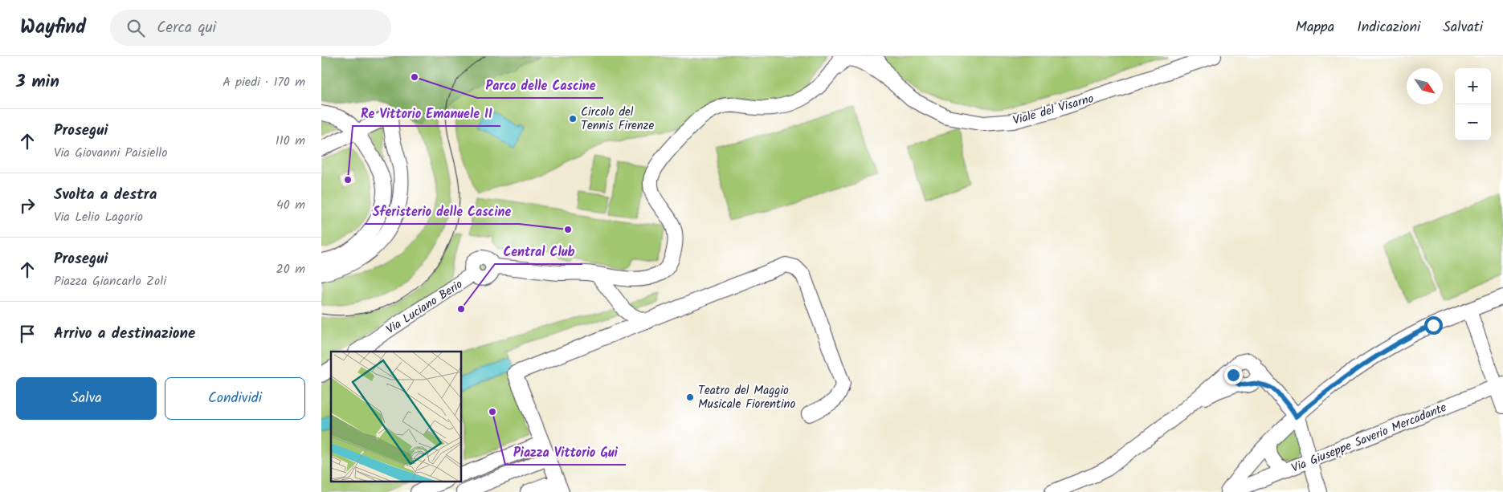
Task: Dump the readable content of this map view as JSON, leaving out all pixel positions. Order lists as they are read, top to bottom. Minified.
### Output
{"streets":{"street":["Viale del Visarno","Via Luciano Berio","Via Giuseppe Saverio Mercadante"]},"crossings":[["Viale del Visarno","Via Luciano Berio"]],"places":["Parco delle Cascine","Circolo del Tennis Firenze","Re Vittorio Emanuele II","Sferisterio delle Cascine","Central Club","Teatro del Maggio Musicale Fiorentino","Piazza Vittorio Gui"],"north":"bottom right","page":{"header":"Wayfind","search":"Cerca qui","nav":["Mappa","Indicazioni","Salvati"],"heading":["3 min","A piedi · 170 m"],"map_buttons":["+","−"],"list":[["Prosegui","Via Giovanni Paisiello","110 m"],["Svolta a destra","Via Lelio Lagorio","40 m"],["Prosegui","Piazza Giancarlo Zoli","20 m"],"Arrivo a destinazione"],"buttons":["Salva","Condividi"]}}
